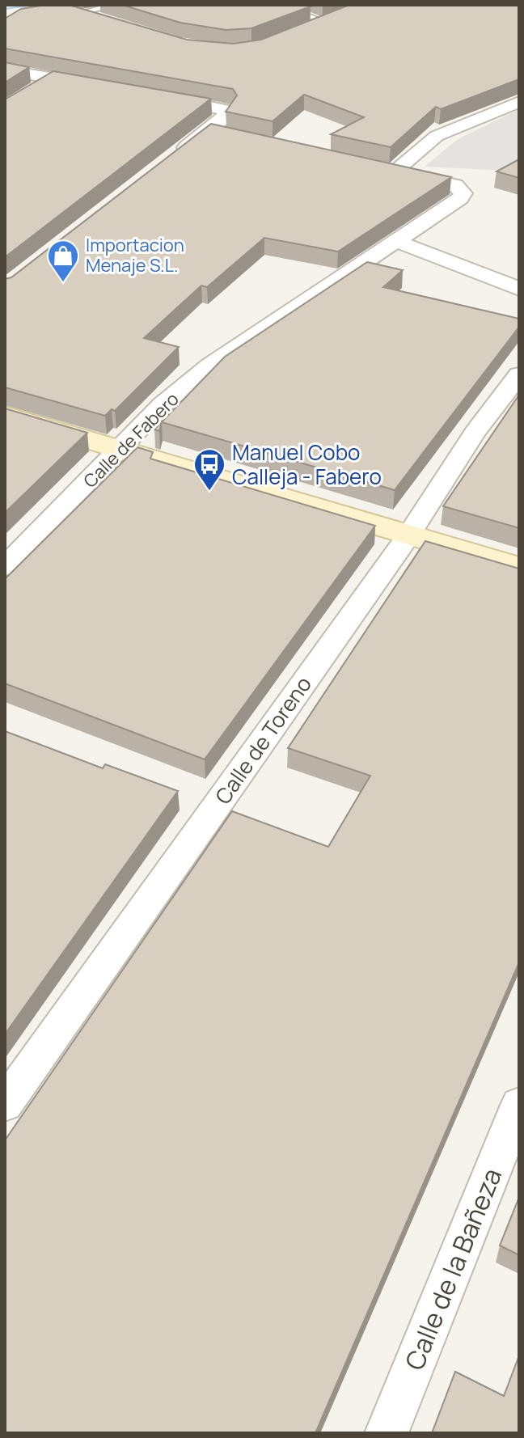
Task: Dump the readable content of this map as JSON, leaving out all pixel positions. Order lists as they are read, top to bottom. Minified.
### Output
{"streets":{"street":["Calle de Fabero","Calle de Toreno","Calle de la Bañeza"]},"places":{"shop":["Importacion Menaje S.L."],"bus stop":["Manuel Cobo Calleja - Fabero"]}}
